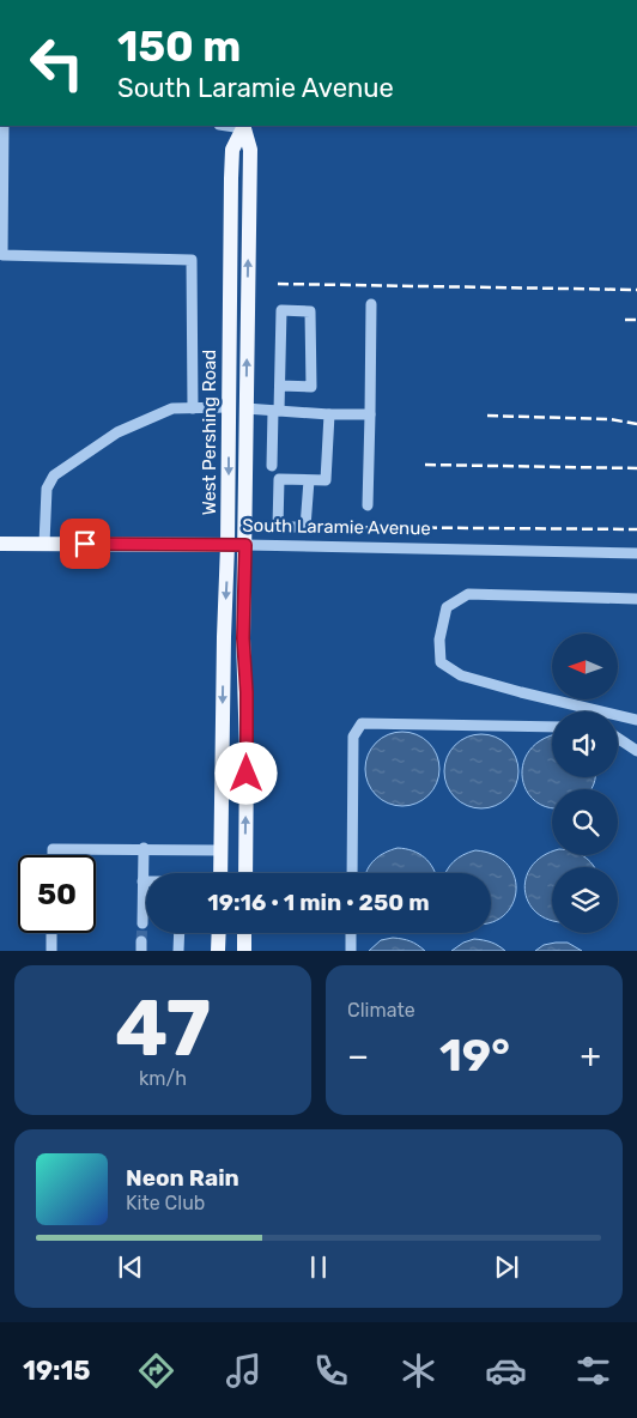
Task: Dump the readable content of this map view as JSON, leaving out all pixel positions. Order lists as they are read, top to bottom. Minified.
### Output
{"streets":{"main road":["West Pershing Road","South Laramie Avenue"]},"crossings":[["West Pershing Road","South Laramie Avenue"]],"north":"left","page":{"turn":["150 m","South Laramie Avenue"],"limit":"50","trip":"19:16 · 1 min · 250 m","tile":[["47","km/h"],"Climate"],"heat":["−","19°","+"],"song":["Neon Rain","Kite Club"],"tabs":"19:15"}}
